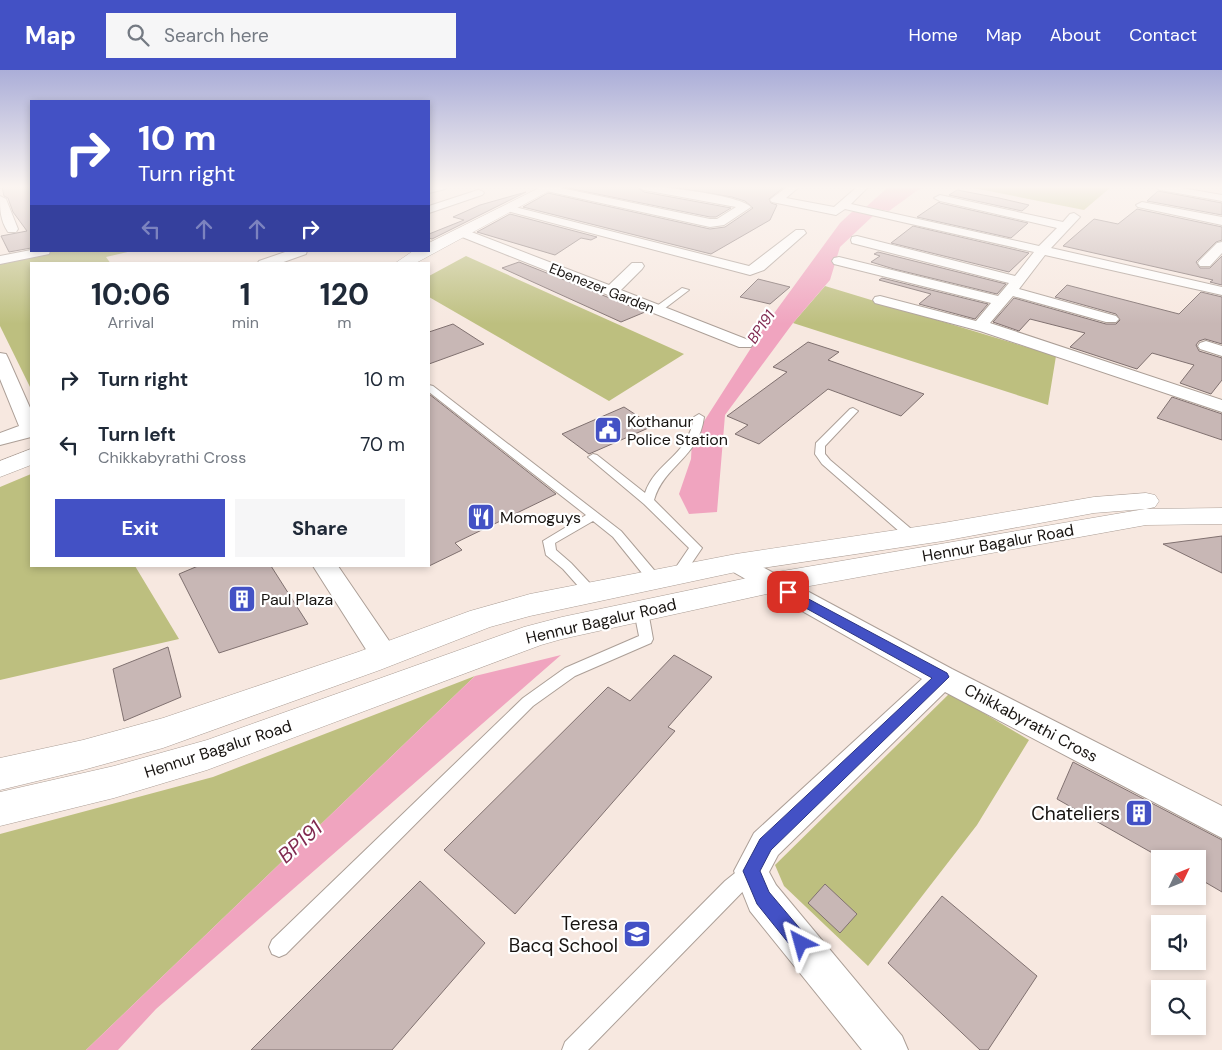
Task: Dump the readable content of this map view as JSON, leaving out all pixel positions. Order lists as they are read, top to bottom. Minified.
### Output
{"streets":{"main road":["Hennur Bagalur Road"],"street":["Ebenezer Garden","Chikkabyrathi Cross"]},"crossings":[["Hennur Bagalur Road","Chikkabyrathi Cross"]],"water":["BP191"],"places":{"public building":["Kothanur Police Station"],"restaurant":["Momoguys"],"building":["Paul Plaza","Chateliers"],"school or university":["Teresa Bacq School"]},"north":"top right","page":{"header":"Map","search":"Search here","nav":["Home","Map","About","Contact"],"turn":["10 m","Turn right"],"eta":["10:06","Arrival","1","min","120","m"],"list":[{"name":"Turn right","value":"10 m"},{"name":"Turn left","note":"Chikkabyrathi Cross","value":"70 m"}],"buttons":["Exit","Share"]}}
